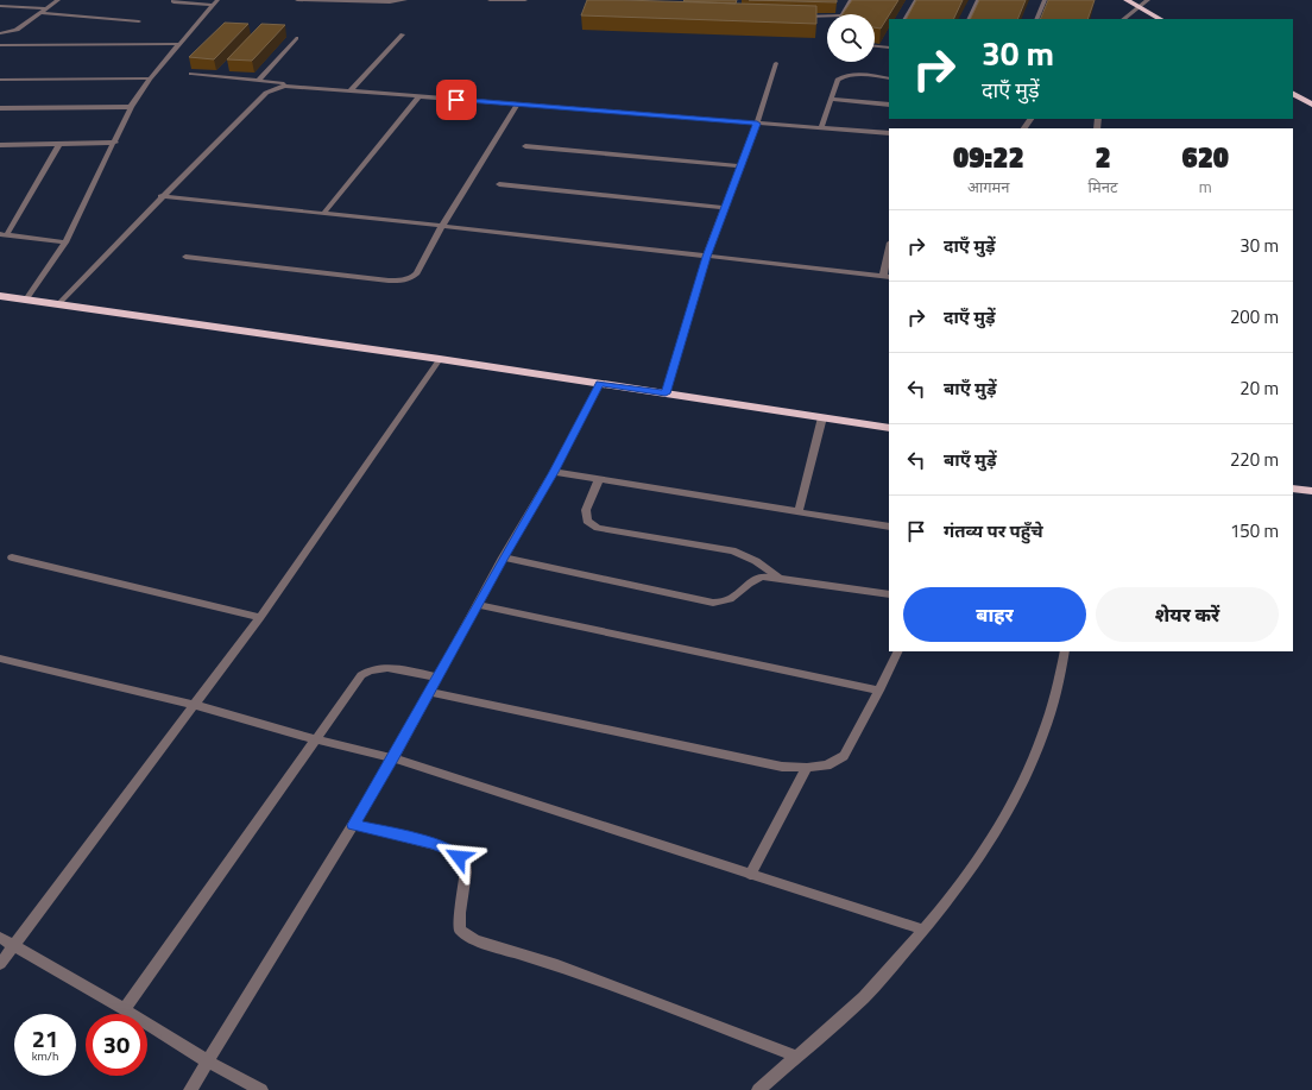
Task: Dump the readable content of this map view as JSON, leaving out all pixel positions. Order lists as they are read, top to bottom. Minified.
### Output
{"page":{"turn":["30 m","दाएँ मुड़ें"],"eta":["09:22","आगमन","2","मिनट","620","m"],"list":[{"name":"दाएँ मुड़ें","value":"30 m"},{"name":"दाएँ मुड़ें","value":"200 m"},{"name":"बाएँ मुड़ें","value":"20 m"},{"name":"बाएँ मुड़ें","value":"220 m"},{"name":"गंतव्य पर पहुँचे","value":"150 m"}],"buttons":["बाहर","शेयर करें"],"speed":"21 km/h","limit":"30"}}
